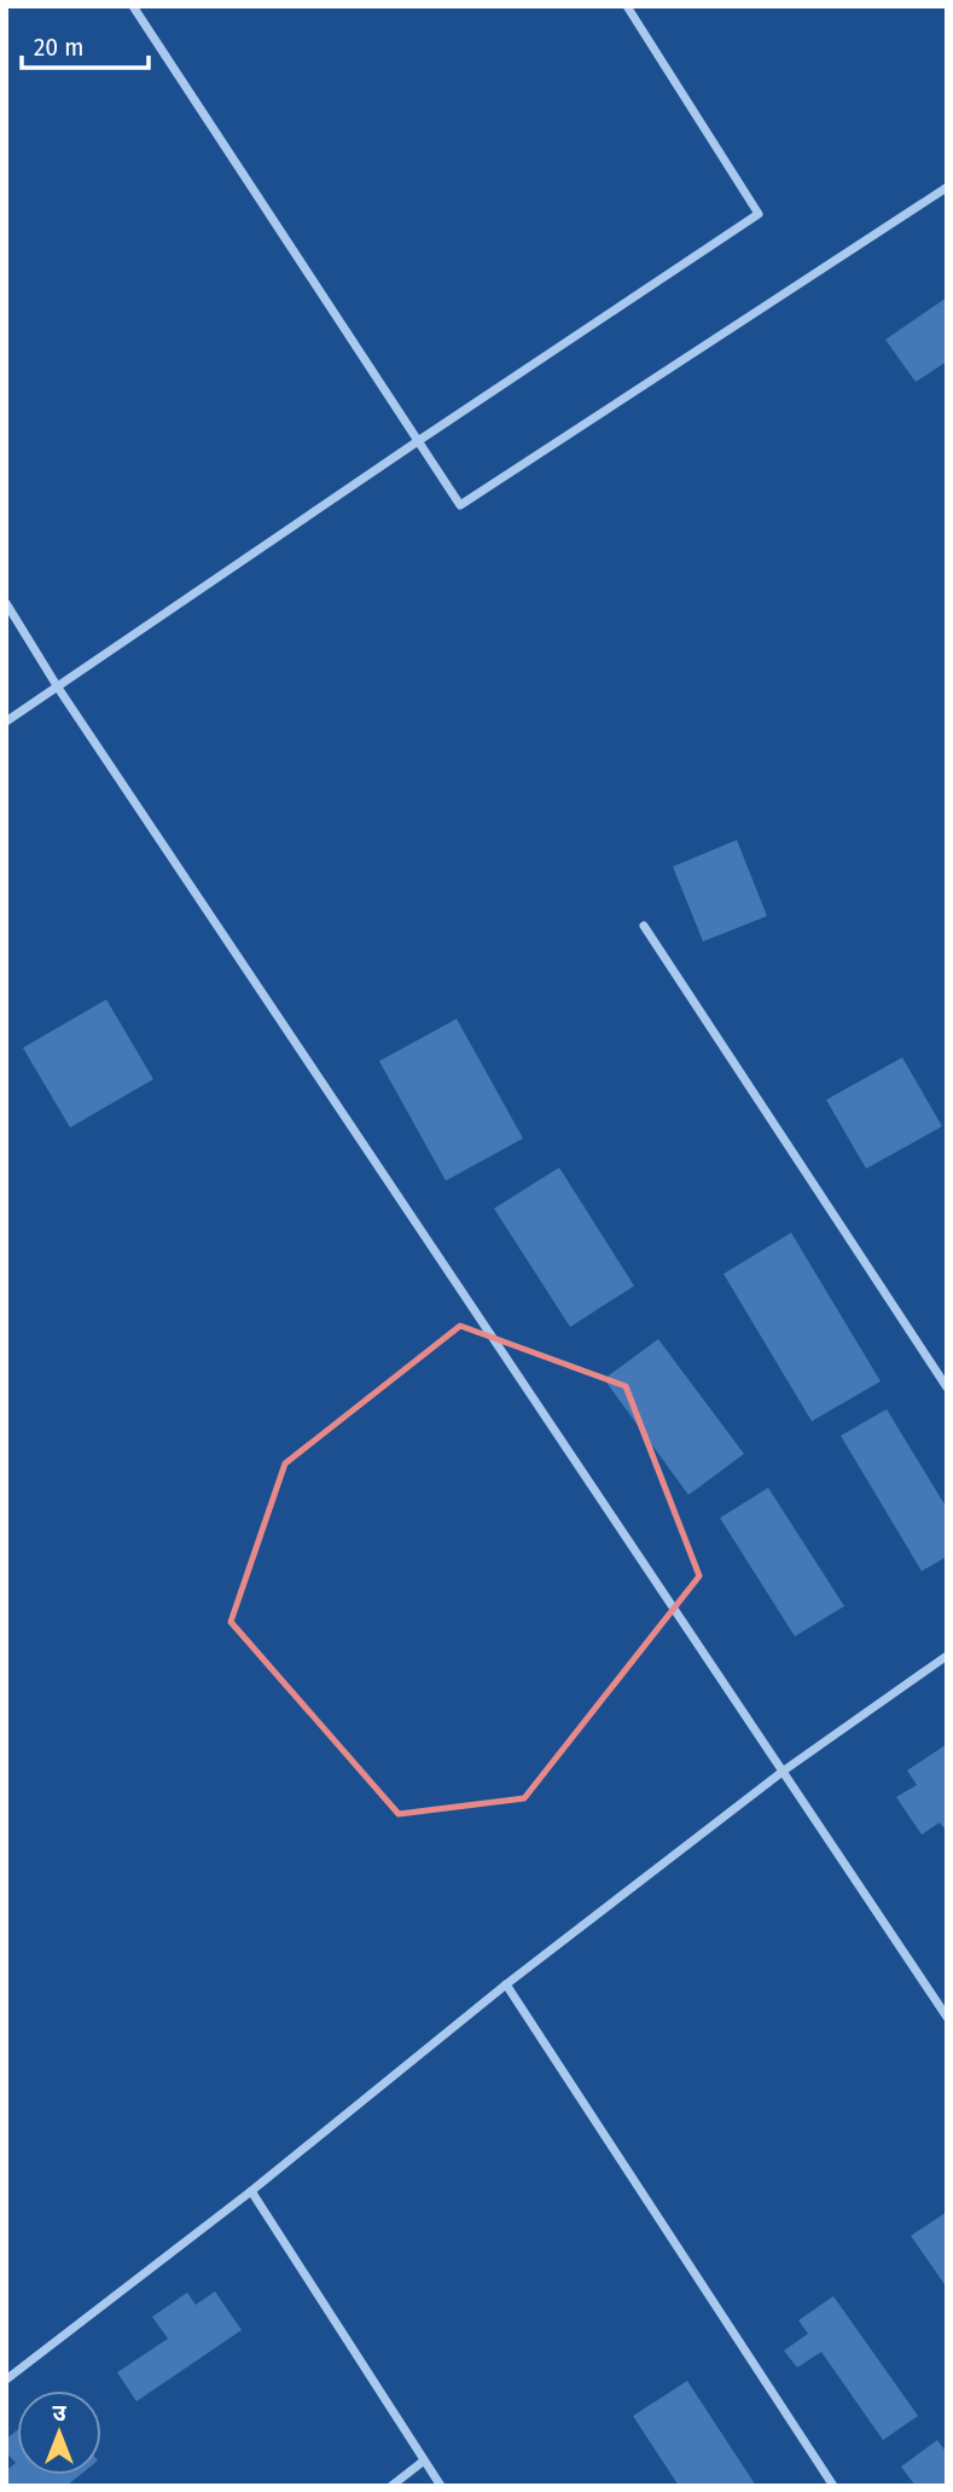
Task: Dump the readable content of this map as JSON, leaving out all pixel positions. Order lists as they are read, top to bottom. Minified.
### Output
{"scale_bar":"20 m","north":"top"}
